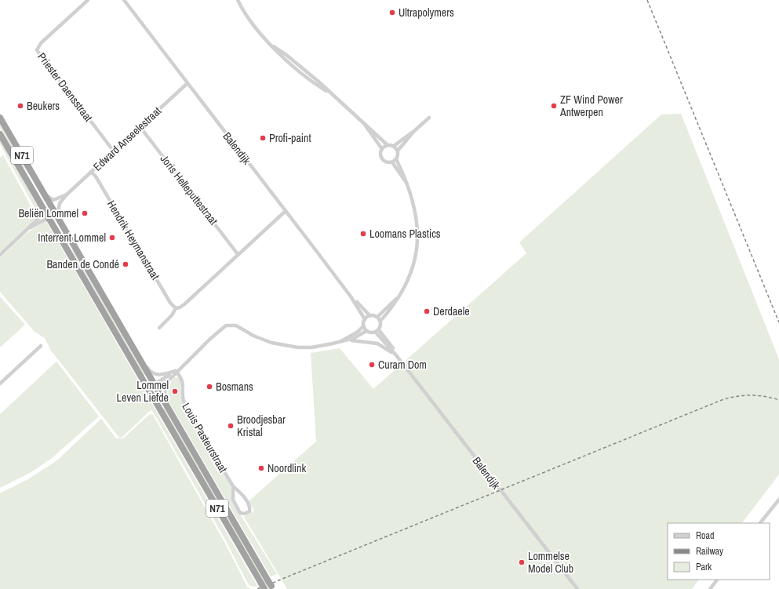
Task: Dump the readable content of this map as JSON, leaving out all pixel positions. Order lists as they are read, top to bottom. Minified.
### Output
{"streets":{"highway":["N71"],"street":["Priester Daensstraat","Edward Anseelestraat","Balendijk","Joris Helleputtestraat","Hendrik Heymanstraat","Louis Pasteurstraat"]},"crossings":[["Priester Daensstraat","Edward Anseelestraat"],["Edward Anseelestraat","Balendijk"],["Edward Anseelestraat","N71"],["Edward Anseelestraat","Joris Helleputtestraat"],["Edward Anseelestraat","Hendrik Heymanstraat"]],"places":["Ultrapolymers","Beukers","ZF Wind Power Antwerpen","Profi-paint","Beliën Lommel","Loomans Plastics","Interrent Lommel","Banden de Condé","Derdaele","Curam Dom","Bosmans","Lommel Leven Liefde","Broodjesbar Kristal","Noordlink","Lommelse Model Club"],"legend":["Road","Railway","Park"]}
